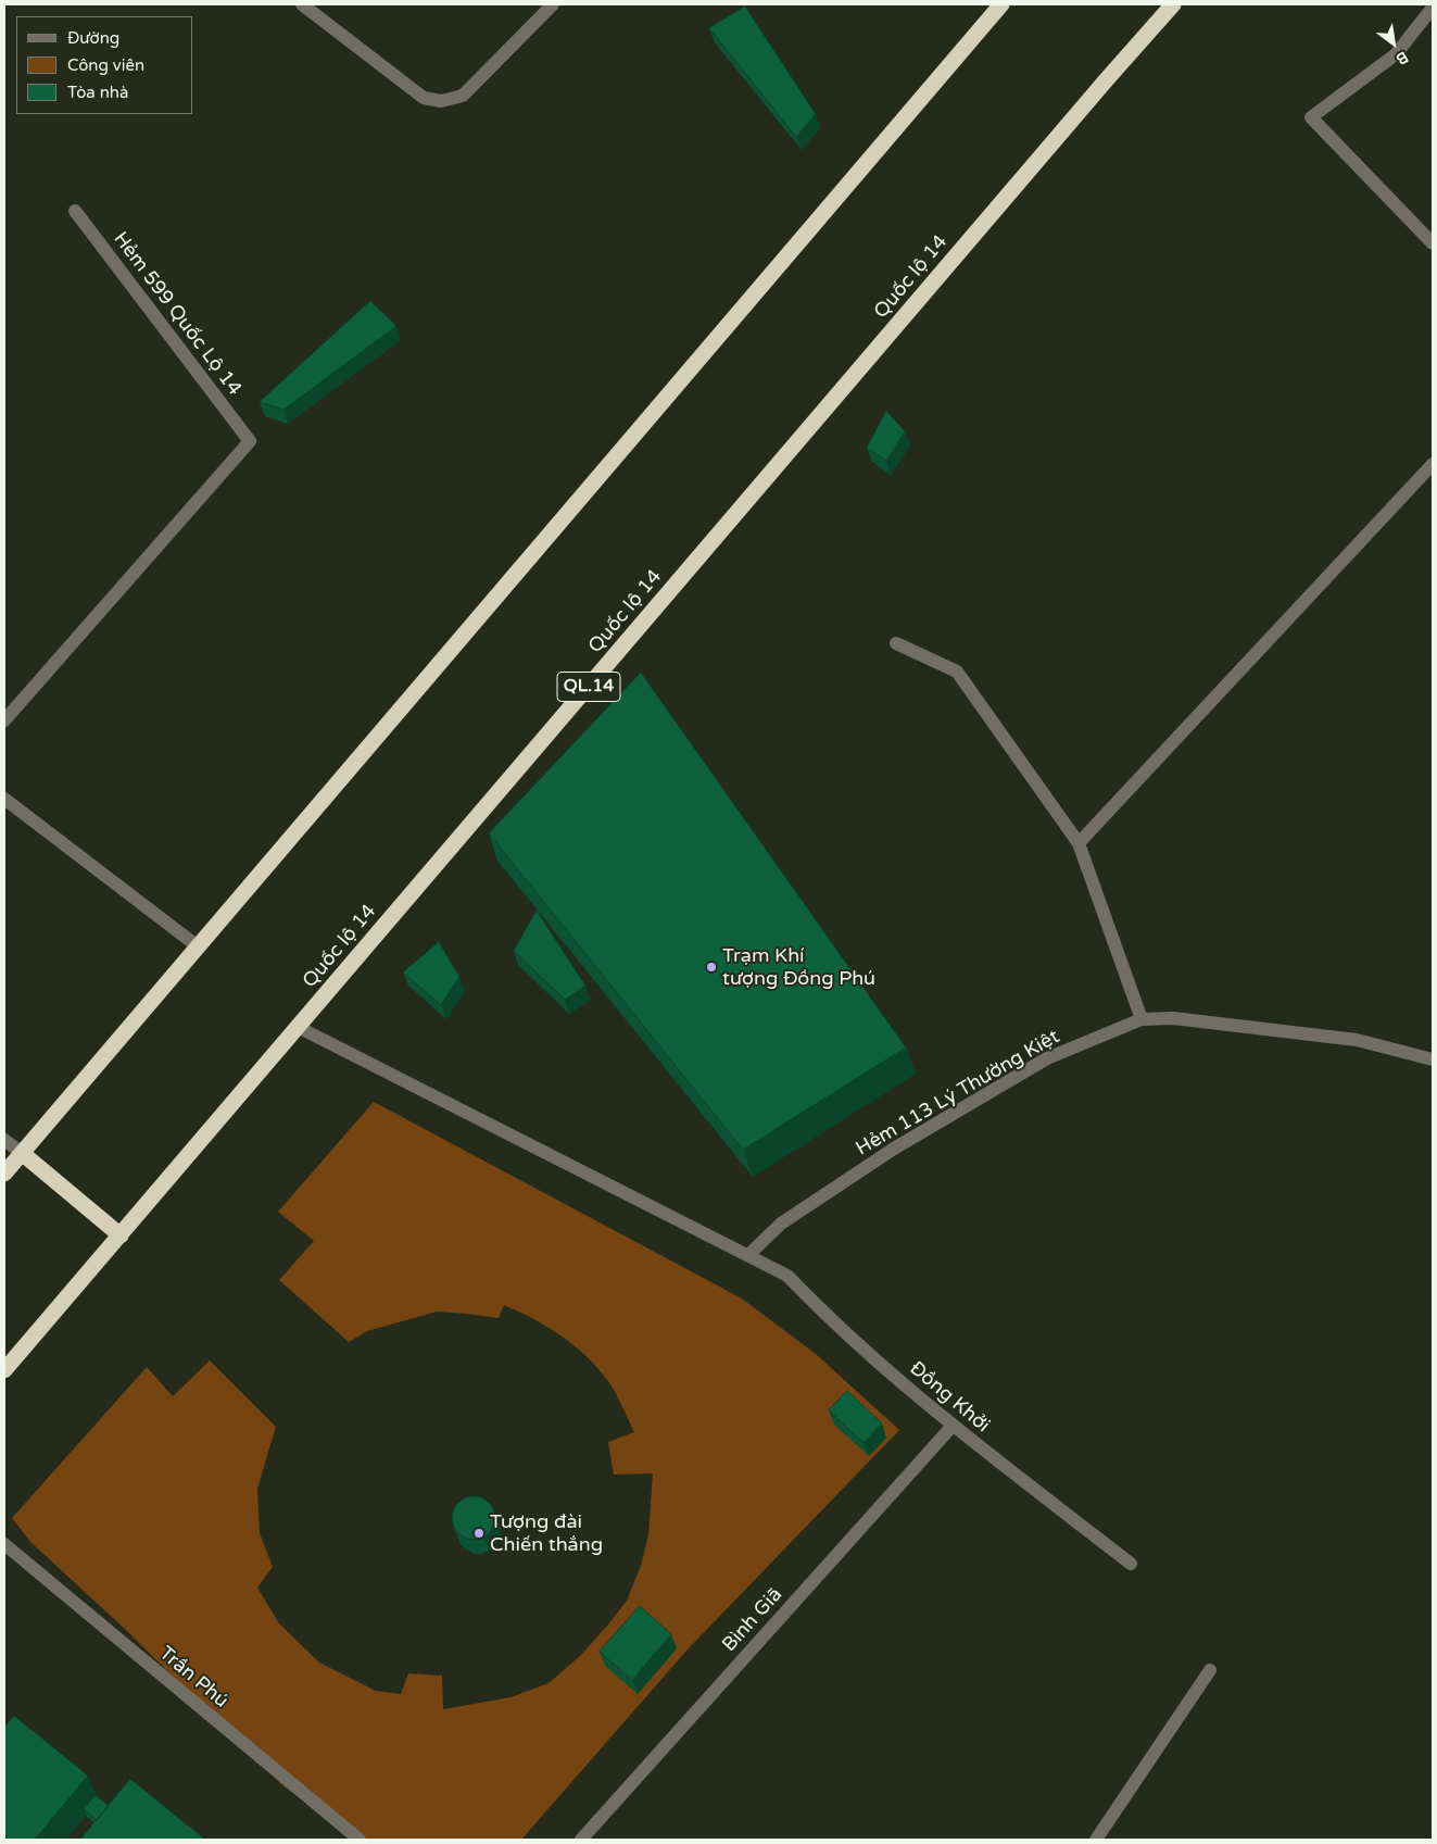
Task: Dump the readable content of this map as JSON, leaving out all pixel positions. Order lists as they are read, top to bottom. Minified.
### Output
{"streets":{"highway":["Quốc lộ 14","QL.14"],"street":["Hẻm 599 Quốc Lộ 14","Hẻm 113 Lý Thường Kiệt","Đồng Khởi","Bình Giã","Trần Phú"]},"crossings":[["Quốc lộ 14","Đồng Khởi"],["Hẻm 113 Lý Thường Kiệt","Đồng Khởi"],["Đồng Khởi","Bình Giã"]],"places":["Trạm Khí tượng Đồng Phú","Tượng đài Chiến thắng"],"legend":["Đường","Công viên","Tòa nhà"],"north":"bottom right"}
